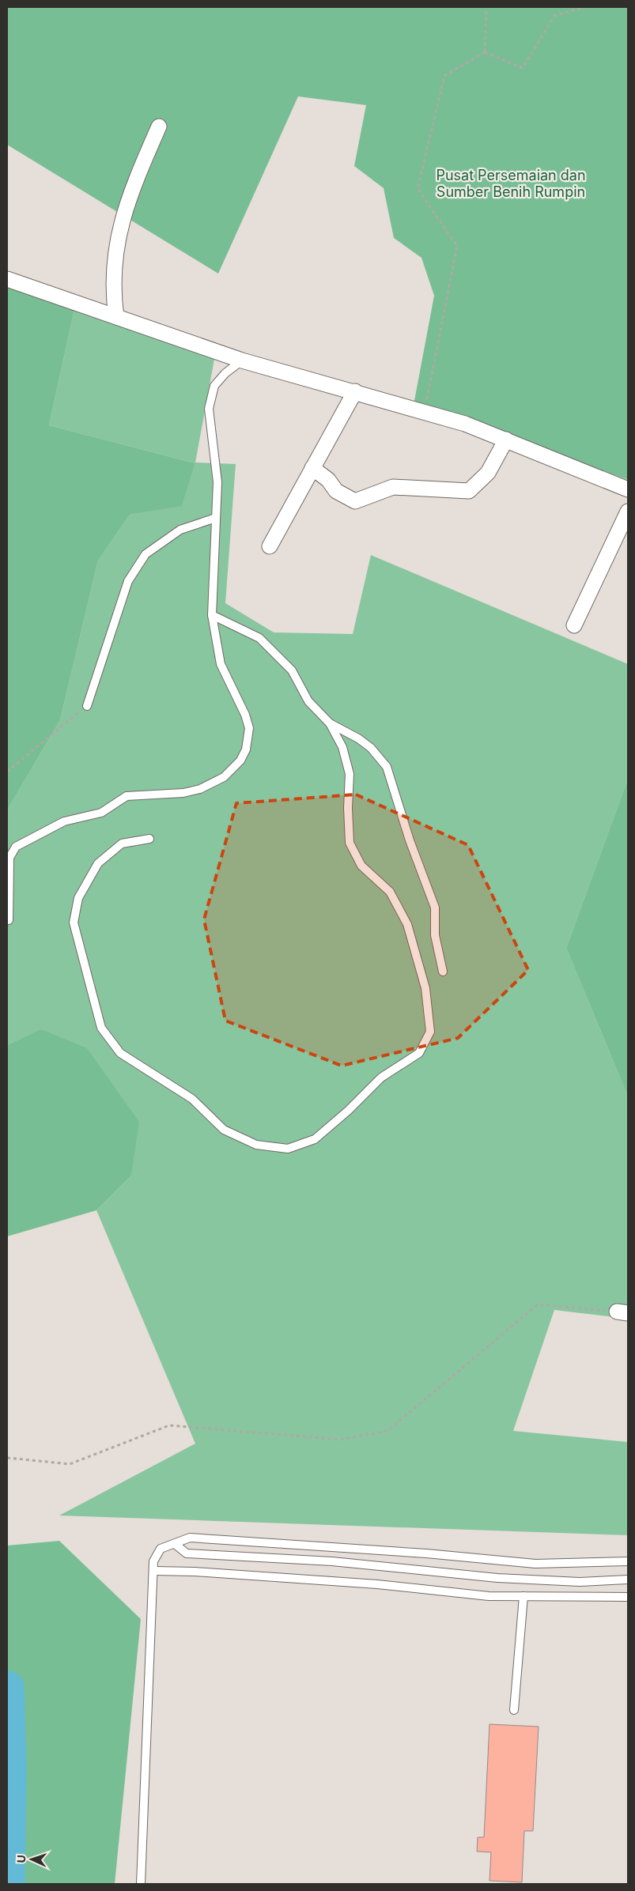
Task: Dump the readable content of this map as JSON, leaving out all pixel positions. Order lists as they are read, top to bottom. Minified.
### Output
{"parks":["Pusat Persemaian dan Sumber Benih Rumpin"],"north":"left"}
